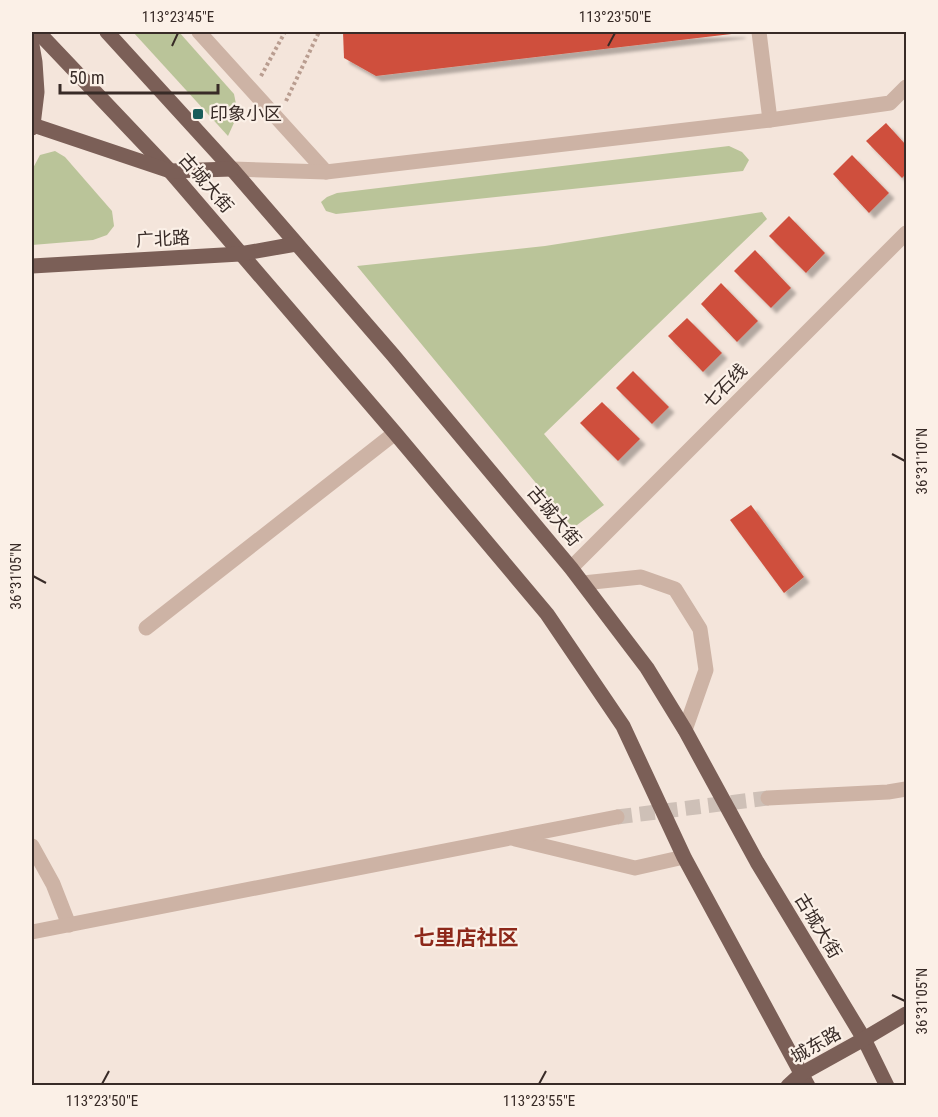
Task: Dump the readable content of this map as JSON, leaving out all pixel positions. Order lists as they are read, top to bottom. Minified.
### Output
{"streets":{"main road":["古城大街","广北路","城东路"],"street":["七石线"]},"crossings":[["古城大街","广北路"],["古城大街","七石线"],["古城大街","城东路"]],"districts":["七里店社区"],"places":{"transit":["印象小区"]},"scale_bar":"50 m","coordinates":["113°23'45\"E","113°23'50\"E","36°31'10\"N","36°31'05\"N","113°23'55\"E"]}
